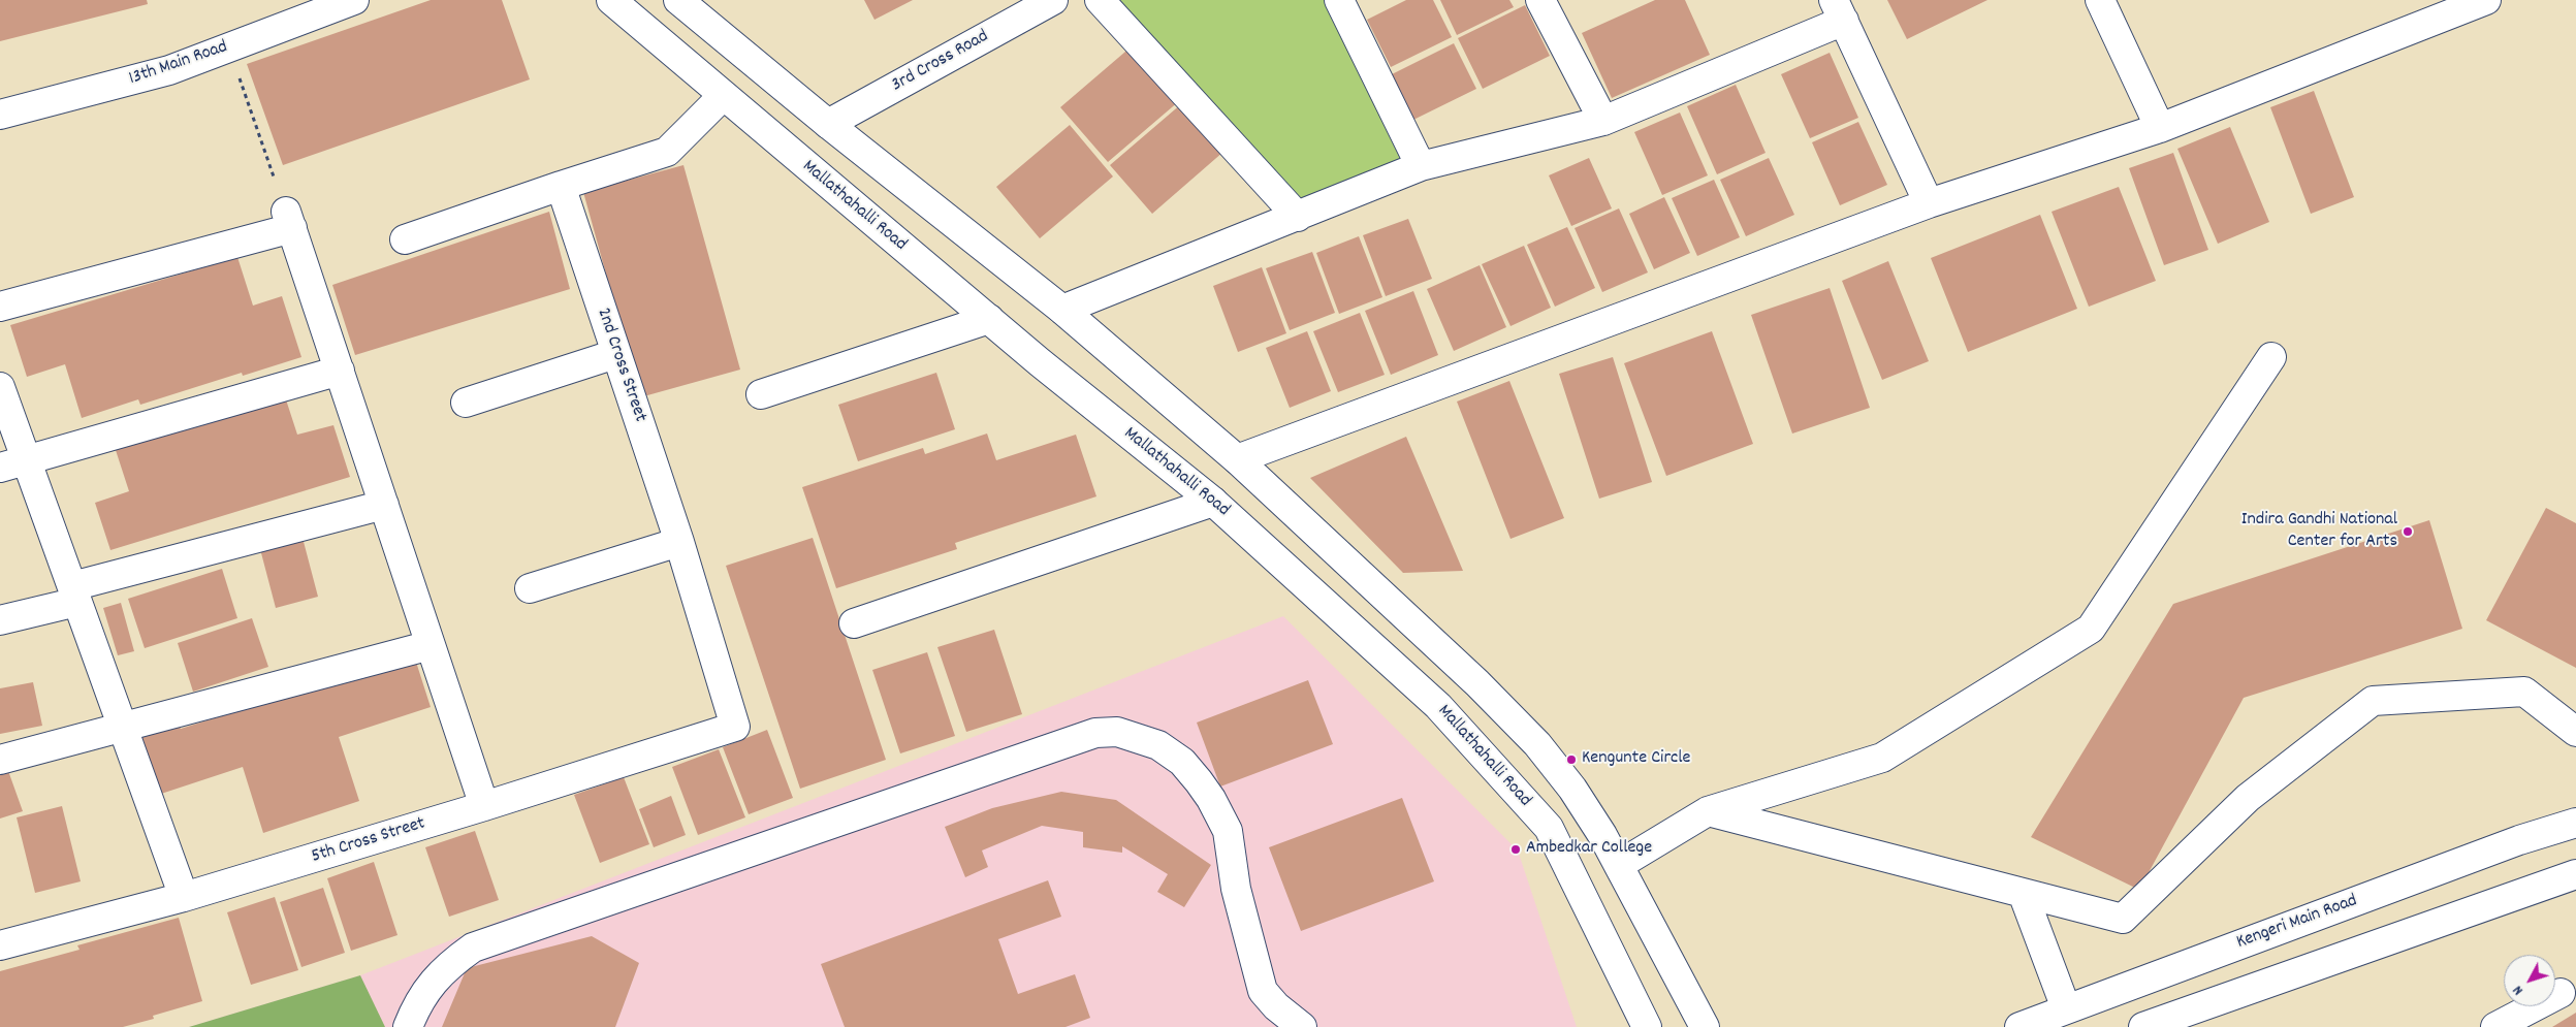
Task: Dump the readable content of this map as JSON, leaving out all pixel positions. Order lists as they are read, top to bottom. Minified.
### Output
{"streets":{"street":["3rd Cross Road","13th Main Road","Mallathahalli Road","2nd Cross Street","5th Cross Street","Kengeri Main Road"]},"crossings":[["2nd Cross Street","5th Cross Street"]],"places":["Indira Gandhi National Center for Arts","Kengunte Circle","Ambedkar College"],"north":"bottom left"}
